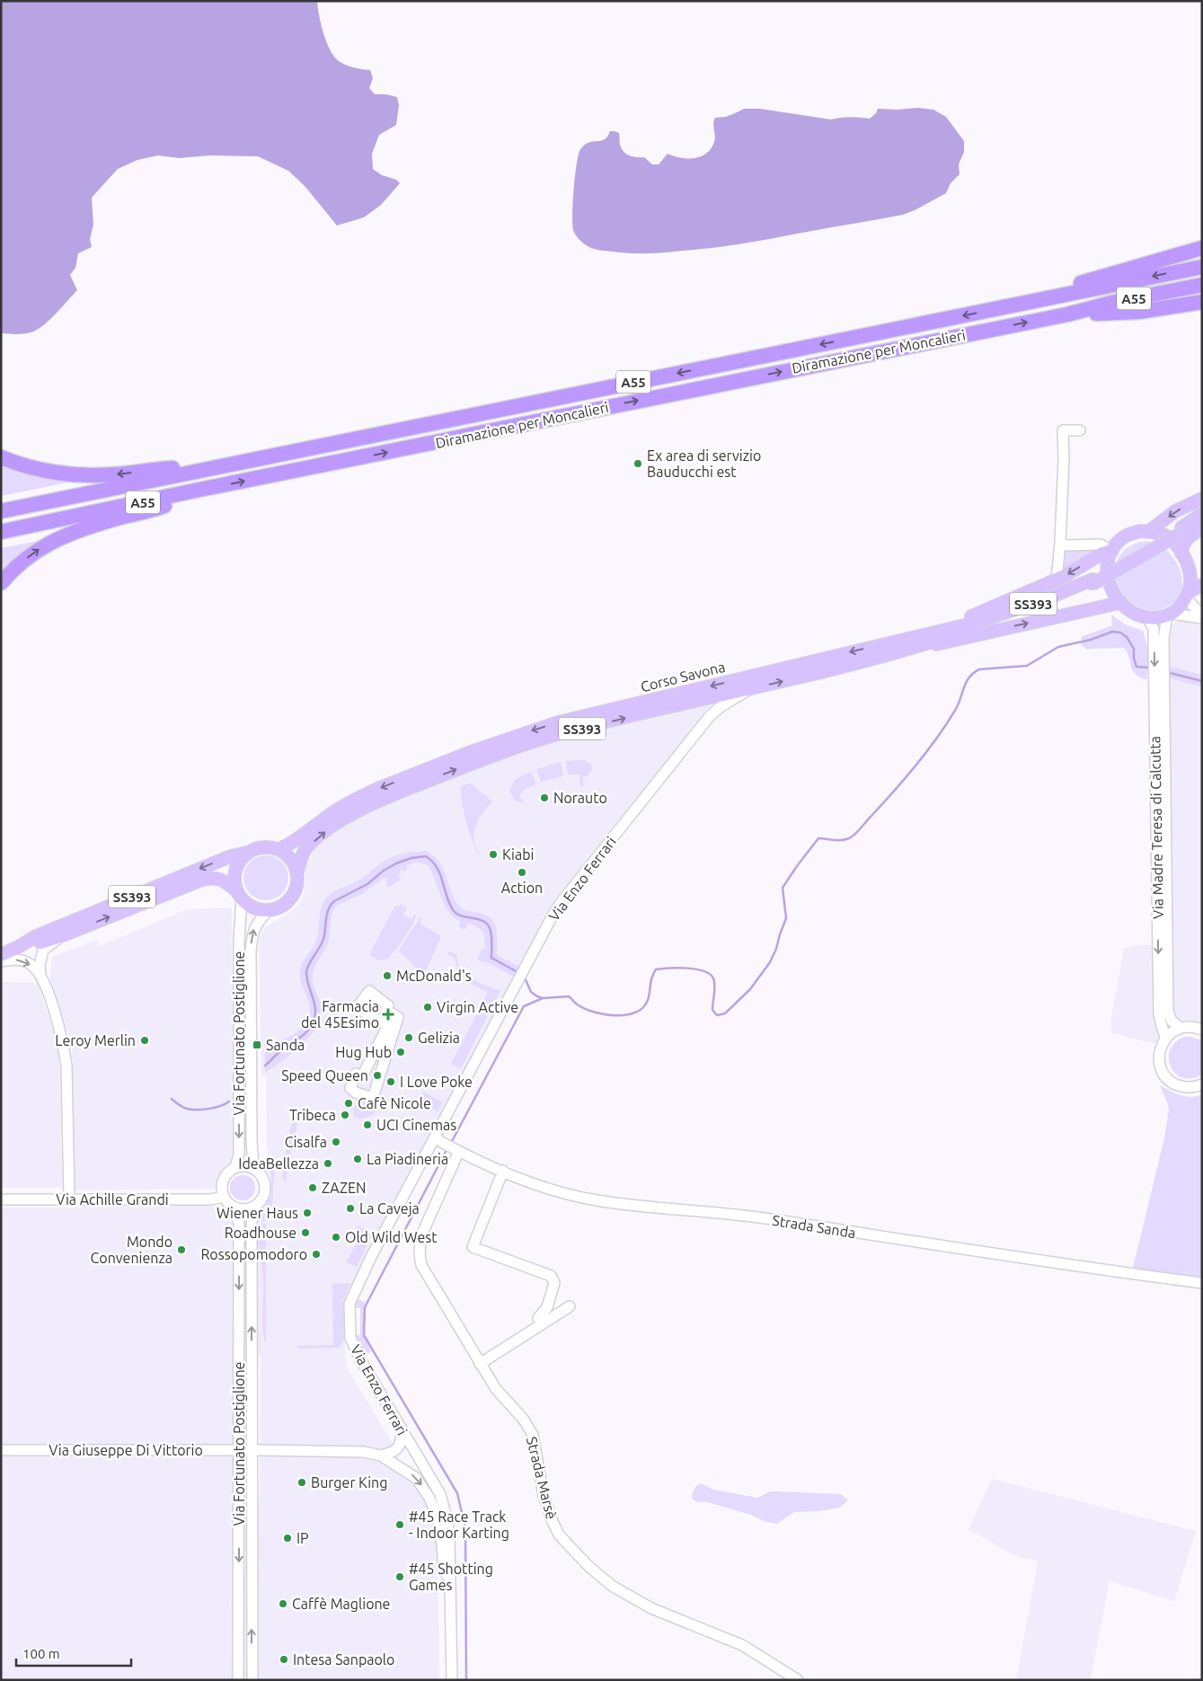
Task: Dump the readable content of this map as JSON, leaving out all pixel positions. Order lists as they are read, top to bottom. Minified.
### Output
{"streets":{"highway":["A55","Diramazione per Moncalieri"],"main road":["SS393","Corso Savona"],"street":["Via Madre Teresa di Calcutta","Via Enzo Ferrari","Via Fortunato Postiglione","Via Achille Grandi","Strada Sanda","Via Giuseppe Di Vittorio","Strada Marsè"]},"crossings":[["SS393","Corso Savona"],["SS393","Via Fortunato Postiglione"],["Corso Savona","Via Enzo Ferrari"],["Corso Savona","Via Fortunato Postiglione"],["Via Enzo Ferrari","Strada Sanda"],["Via Fortunato Postiglione","Via Achille Grandi"],["Via Fortunato Postiglione","Via Giuseppe Di Vittorio"],["Strada Sanda","Strada Marsè"]],"places":{"other":["Ex area di servizio Bauducchi est","Norauto","Kiabi","Action","McDonald's","Virgin Active","Gelizia","Leroy Merlin","Hug Hub","Speed Queen","I Love Poke","Cafè Nicole","Tribeca","UCI Cinemas","Cisalfa","La Piadineria","IdeaBellezza","ZAZEN","La Caveja","Wiener Haus","Roadhouse","Old Wild West","Mondo Convenienza","Rossopomodoro","Burger King","#45 Race Track - Indoor Karting","IP","#45 Shotting Games","Caffè Maglione","Intesa Sanpaolo"],"health":["Farmacia del 45Esimo"],"transit":["Sanda"]},"scale_bar":"100 m"}
